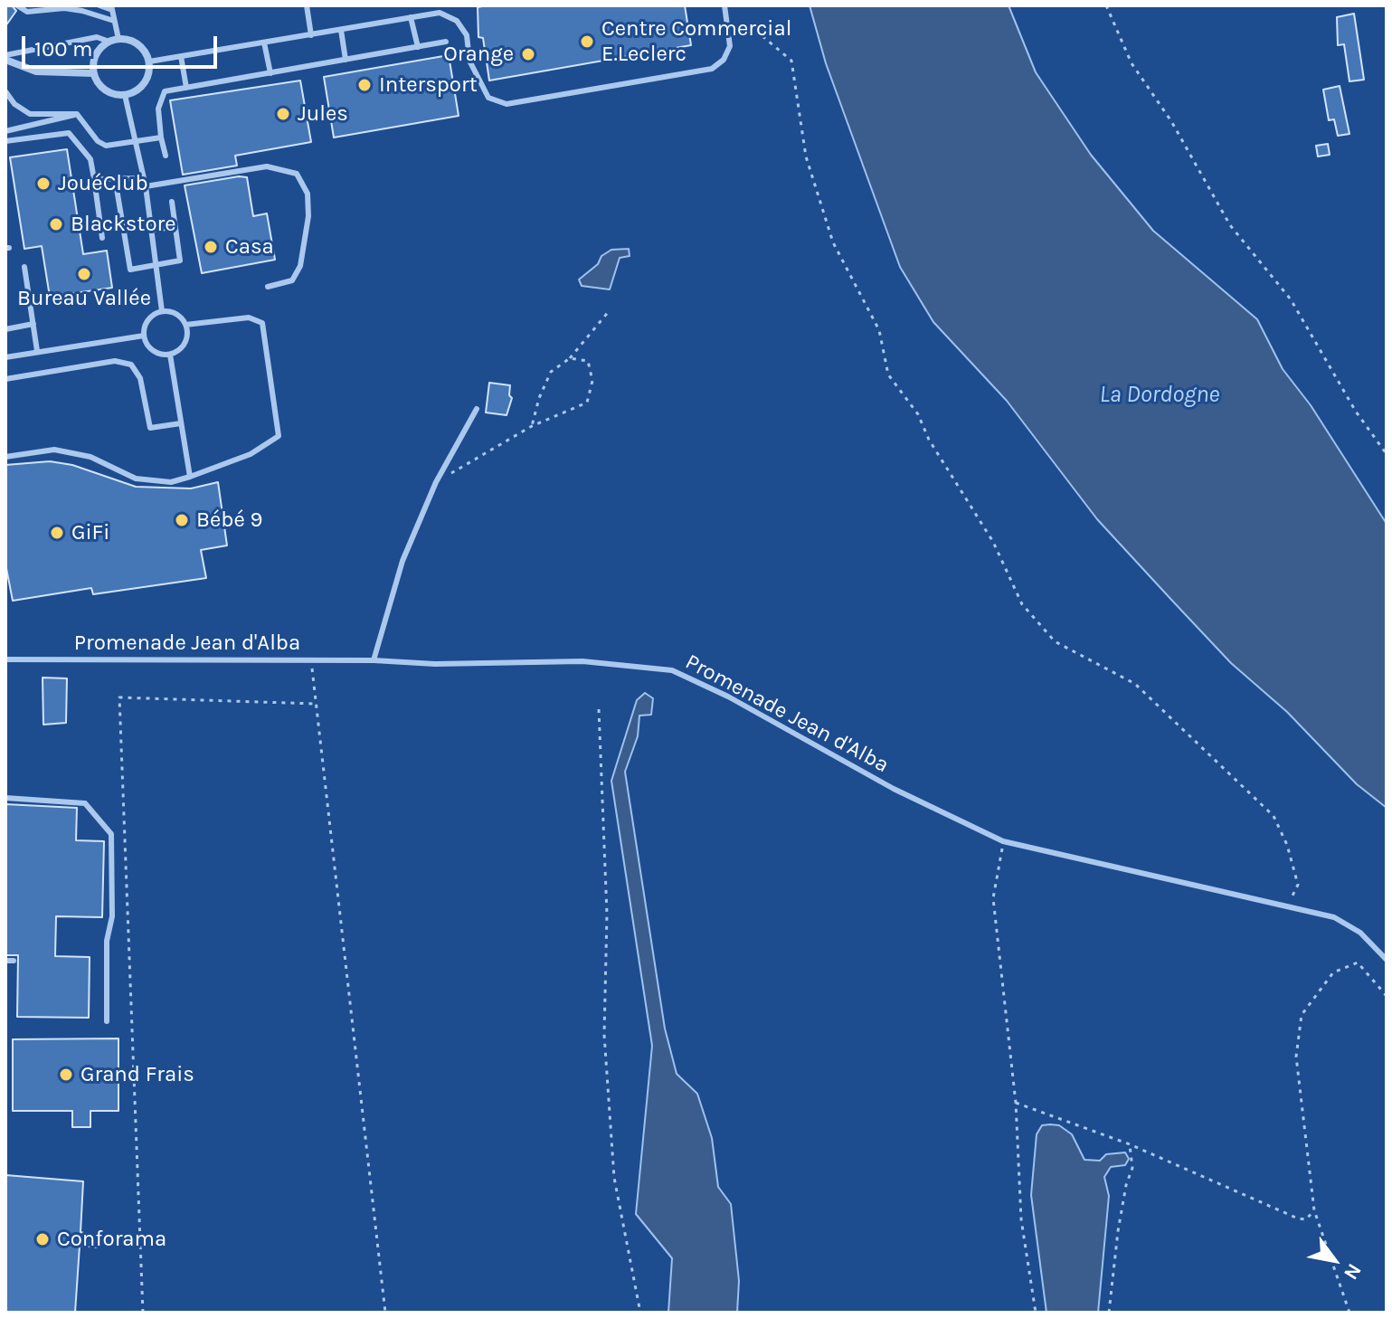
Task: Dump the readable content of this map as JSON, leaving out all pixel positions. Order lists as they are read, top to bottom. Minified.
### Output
{"streets":{"lane":["Promenade Jean d'Alba"]},"water":["La Dordogne"],"places":["Centre Commercial E.Leclerc","Orange","Intersport","Jules","JouéClub","Blackstore","Casa","Bureau Vallée","Bébé 9","GiFi","Grand Frais","Conforama"],"scale_bar":"100 m","north":"bottom right"}
